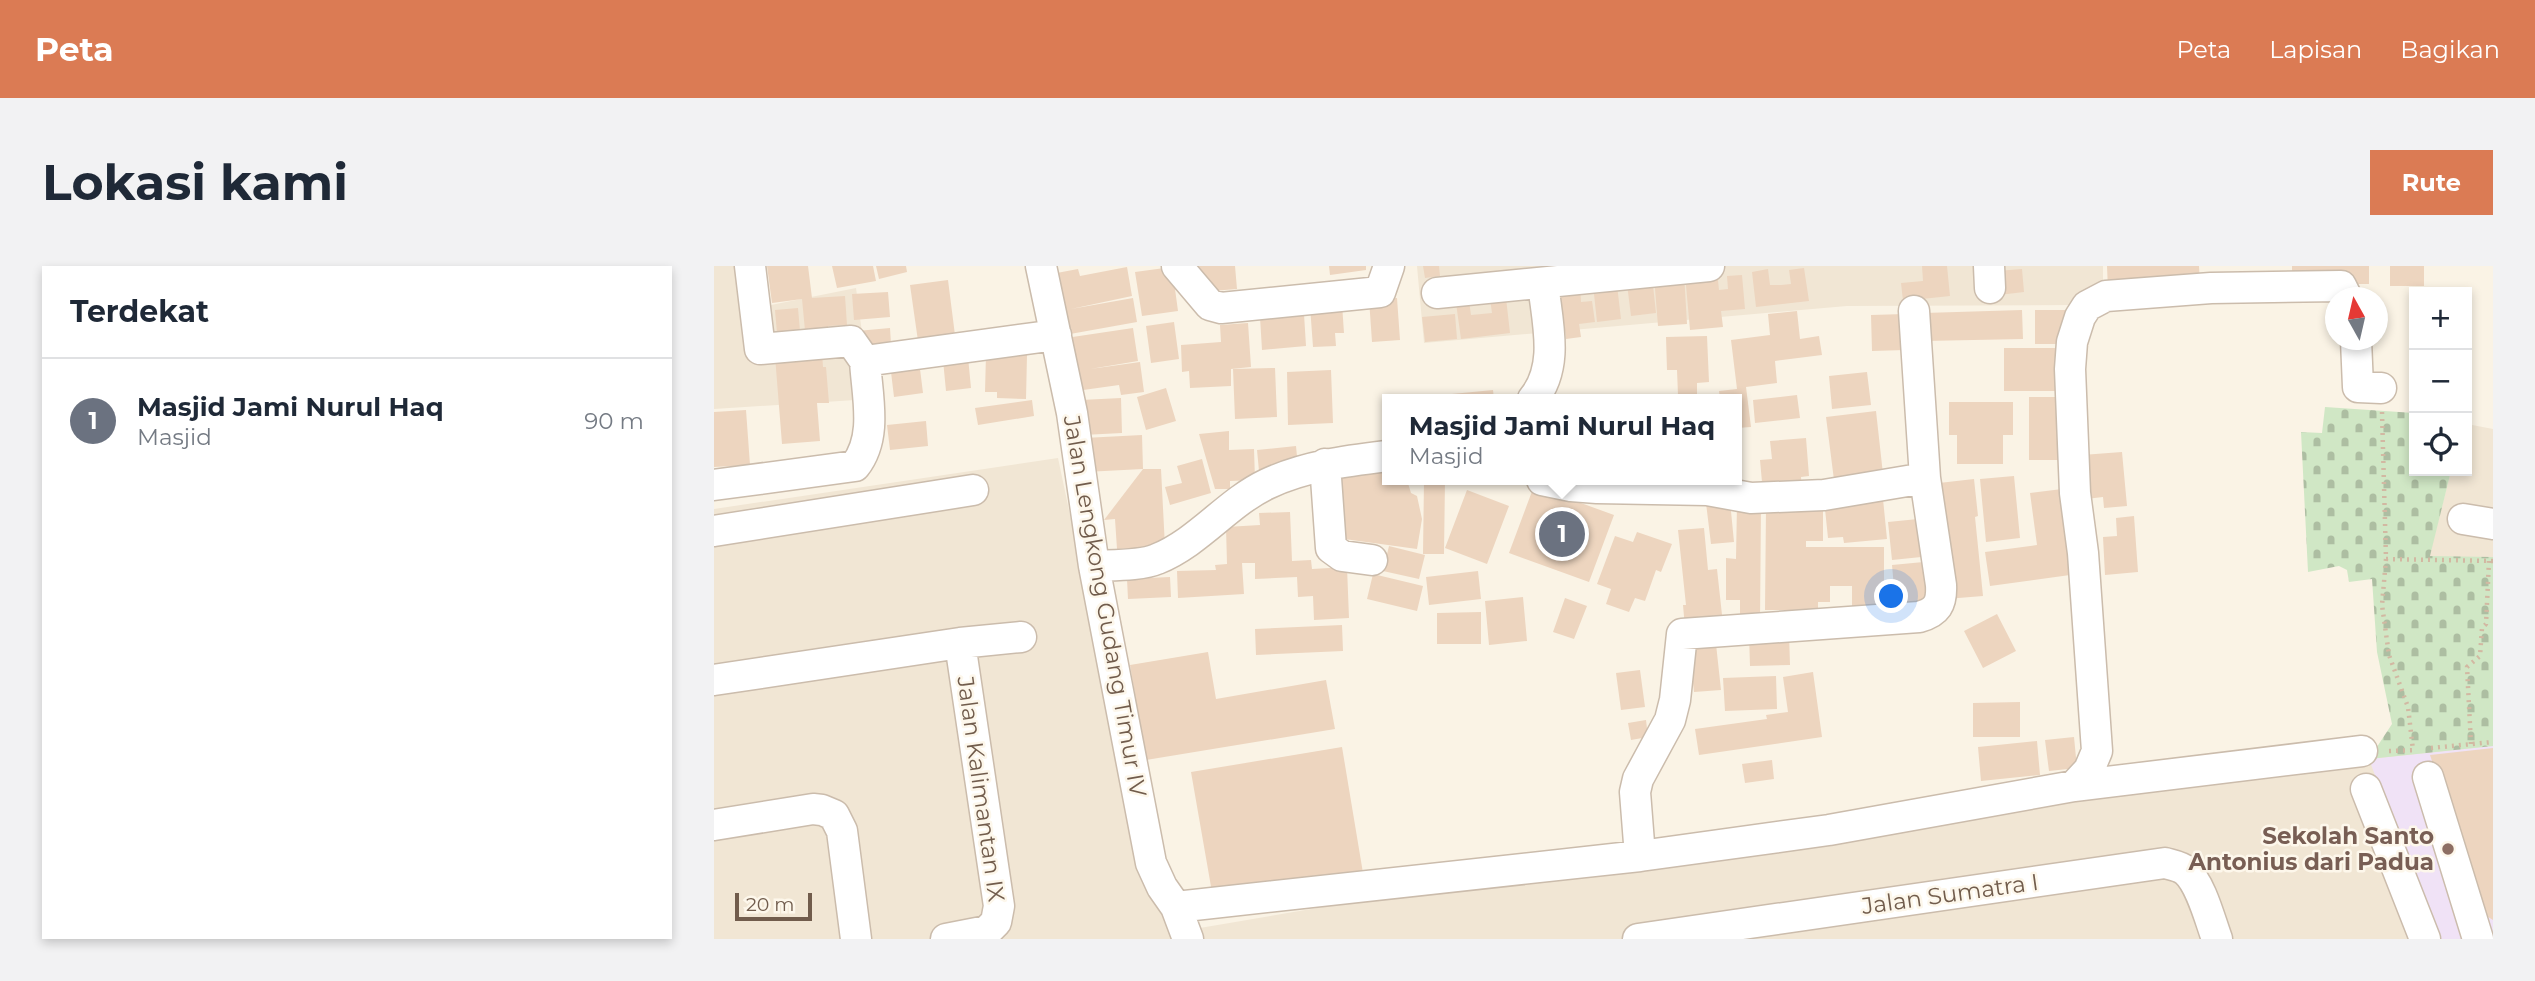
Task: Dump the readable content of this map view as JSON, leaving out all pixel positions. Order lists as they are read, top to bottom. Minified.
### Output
{"streets":{"street":["Jalan Lengkong Gudang Timur IV","Jalan Kalimantan IX","Jalan Sumatra I"]},"places":["Sekolah Santo Antonius dari Padua"],"scale_bar":"20 m","north":"top","page":{"header":"Peta","nav":["Peta","Lapisan","Bagikan"],"buttons":"Rute","title":"Lokasi kami","heading":"Terdekat","map_buttons":["+","−"],"list":[{"mark":"1","name":"Masjid Jami Nurul Haq","note":"Masjid","value":"90 m"}],"popup":["Masjid Jami Nurul Haq","Masjid"],"pins":"1","scale":"20 m"}}
